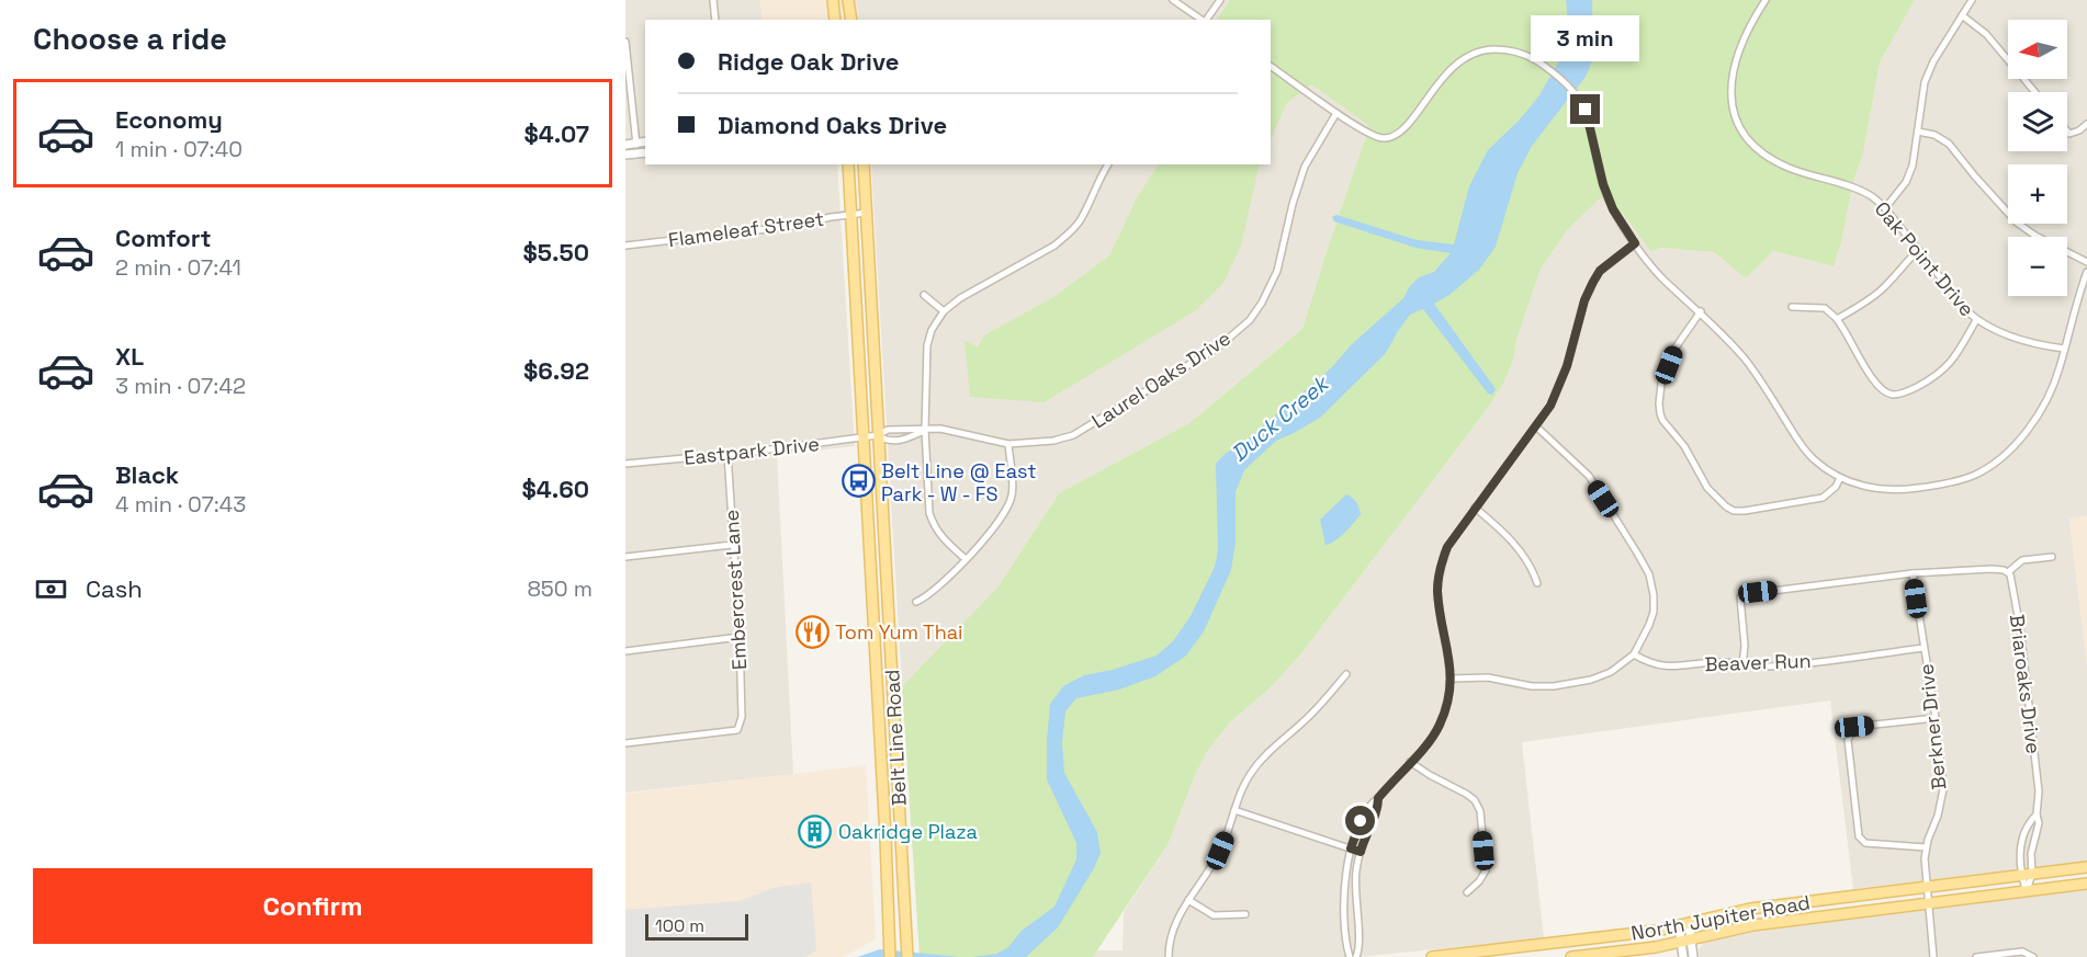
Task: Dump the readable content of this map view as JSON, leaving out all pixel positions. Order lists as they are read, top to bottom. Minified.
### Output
{"streets":{"main road":["Belt Line Road","North Jupiter Road"],"street":["Flameleaf Street","Oak Point Drive","Laurel Oaks Drive","Eastpark Drive","Embercrest Lane","Beaver Run","Briaroaks Drive","Berkner Drive"]},"crossings":[["Flameleaf Street","Belt Line Road"],["Laurel Oaks Drive","Eastpark Drive"],["Laurel Oaks Drive","Belt Line Road"],["Eastpark Drive","Embercrest Lane"],["Eastpark Drive","Belt Line Road"],["Beaver Run","Berkner Drive"],["Briaroaks Drive","North Jupiter Road"],["Berkner Drive","North Jupiter Road"]],"water":["Duck Creek"],"places":{"bus stop":["Belt Line @ East Park - W - FS"],"restaurant":["Tom Yum Thai"],"building":["Oakridge Plaza"]},"scale_bar":"100 m","north":"left","page":{"heading":"Choose a ride","bubble":"3 min","map_buttons":["+","−"],"banner":["Ridge Oak Drive","Diamond Oaks Drive"],"list":[{"name":"Economy","note":"1 min · 07:40","value":"$4.07"},{"name":"Comfort","note":"2 min · 07:41","value":"$5.50"},{"name":"XL","note":"3 min · 07:42","value":"$6.92"},{"name":"Black","note":"4 min · 07:43","value":"$4.60"}],"pay":["Cash","850 m"],"buttons":"Confirm","scale":"100 m"}}
